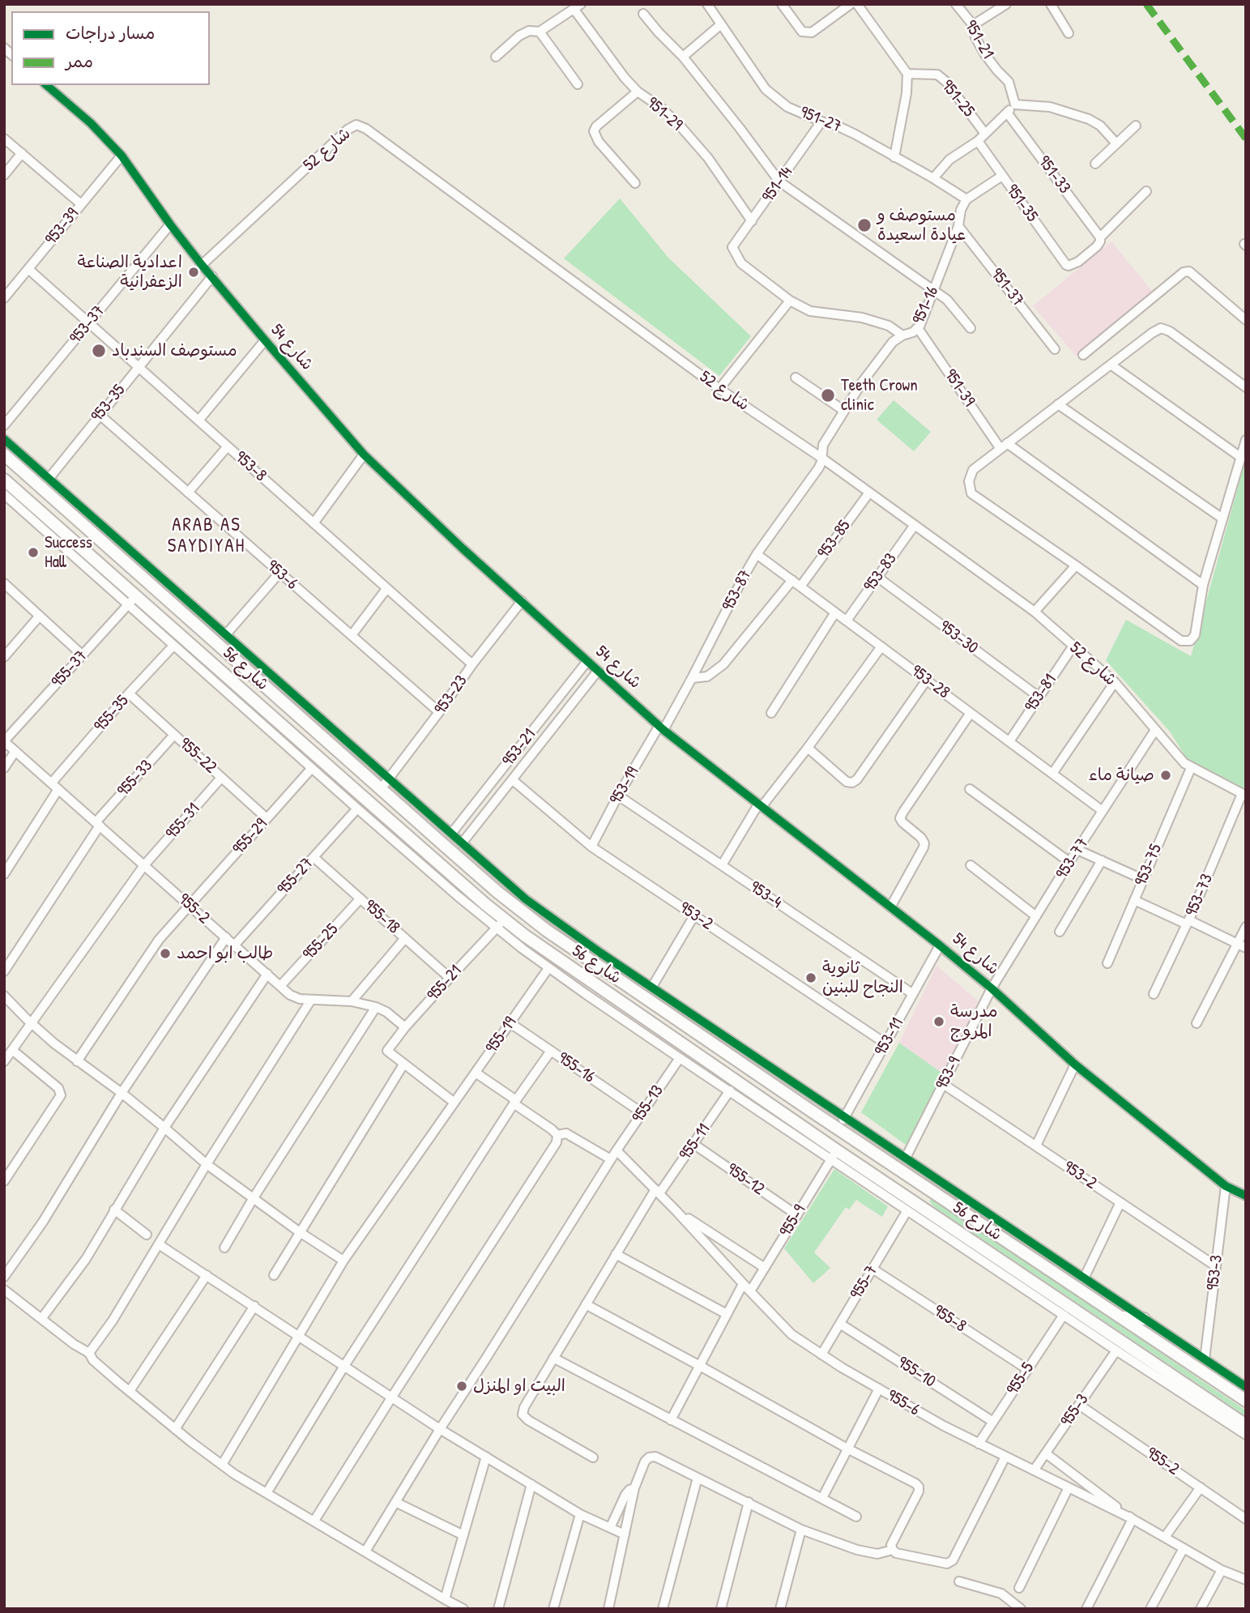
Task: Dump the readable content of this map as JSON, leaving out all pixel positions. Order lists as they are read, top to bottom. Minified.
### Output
{"streets":{"street":["951-21","951-25","951-29","951-27","شارع 52","951-33","951-14","951-35","953-39","951-37","951-16","953-37","شارع 54","951-39","953-35","953-8","953-85","953-83","953-6","953-87","953-30","955-37","شارع 56","953-28","953-81","953-23","955-35","953-21","955-22","955-33","953-19","955-31","955-29","953-77","953-75","955-27","953-4","953-73","955-2","953-2","955-18","955-25","955-21","955-19","953-11","955-16","953-9","955-13","955-11","955-12","955-9","953-3","955-7","955-8","955-10","955-5","955-6","955-3"]},"crossings":[["951-29","951-14"],["951-27","951-14"],["951-27","951-16"],["شارع 52","951-16"],["شارع 52","شارع 54"],["شارع 52","953-85"],["شارع 52","953-83"],["شارع 52","953-87"],["شارع 52","953-81"],["شارع 52","953-77"],["شارع 52","953-75"],["شارع 52","953-73"],["951-33","951-35"],["953-39","شارع 54"],["953-39","953-8"],["951-37","951-16"],["951-16","951-39"],["951-16","953-87"],["953-37","شارع 54"],["953-37","953-8"],["شارع 54","953-35"],["شارع 54","953-87"],["شارع 54","953-23"],["شارع 54","953-21"],["شارع 54","953-19"],["شارع 54","953-77"],["شارع 54","953-11"],["شارع 54","953-9"],["شارع 54","953-3"],["953-35","953-8"],["953-35","953-6"],["953-8","953-23"],["953-85","953-28"],["953-83","953-30"],["953-83","953-28"],["953-6","953-23"],["953-87","953-28"],["953-87","953-19"],["953-30","953-81"],["955-37","شارع 56"],["955-37","955-2"],["شارع 56","953-23"],["شارع 56","955-21"],["شارع 56","953-11"],["شارع 56","955-9"],["953-28","953-81"],["953-28","953-77"],["955-35","955-22"],["955-35","955-2"],["953-21","953-2"],["955-22","955-33"],["955-22","955-31"],["955-22","955-29"],["955-33","955-2"],["953-19","953-4"],["953-19","953-2"],["955-31","955-2"],["955-29","955-2"],["953-77","953-9"],["955-27","955-2"],["955-27","955-18"],["953-4","953-11"],["955-2","955-25"],["955-2","955-21"],["955-2","955-3"],["953-2","953-11"],["953-2","953-9"],["953-2","953-3"],["955-18","955-25"],["955-18","955-21"],["955-19","955-16"],["955-16","955-13"],["955-13","955-6"],["955-11","955-12"],["955-11","955-6"],["955-12","955-9"],["955-9","955-6"],["955-7","955-8"],["955-7","955-10"],["955-7","955-6"],["955-8","955-5"],["955-10","955-5"],["955-5","955-6"],["955-6","955-3"]],"districts":["ARAB AS SAYDIYAH"],"places":["مستوصف و عيادة اسعيدة","اعدادية الصناعة الزعفرانية","مستوصف السندباد","Teeth Crown clinic","Success Hall","صيانة ماء","طالب ابو احمد","ثانوية النجاح للبنين","مدرسة المروج","البيت او المنزل"],"legend":["مسار دراجات","ممر"]}
